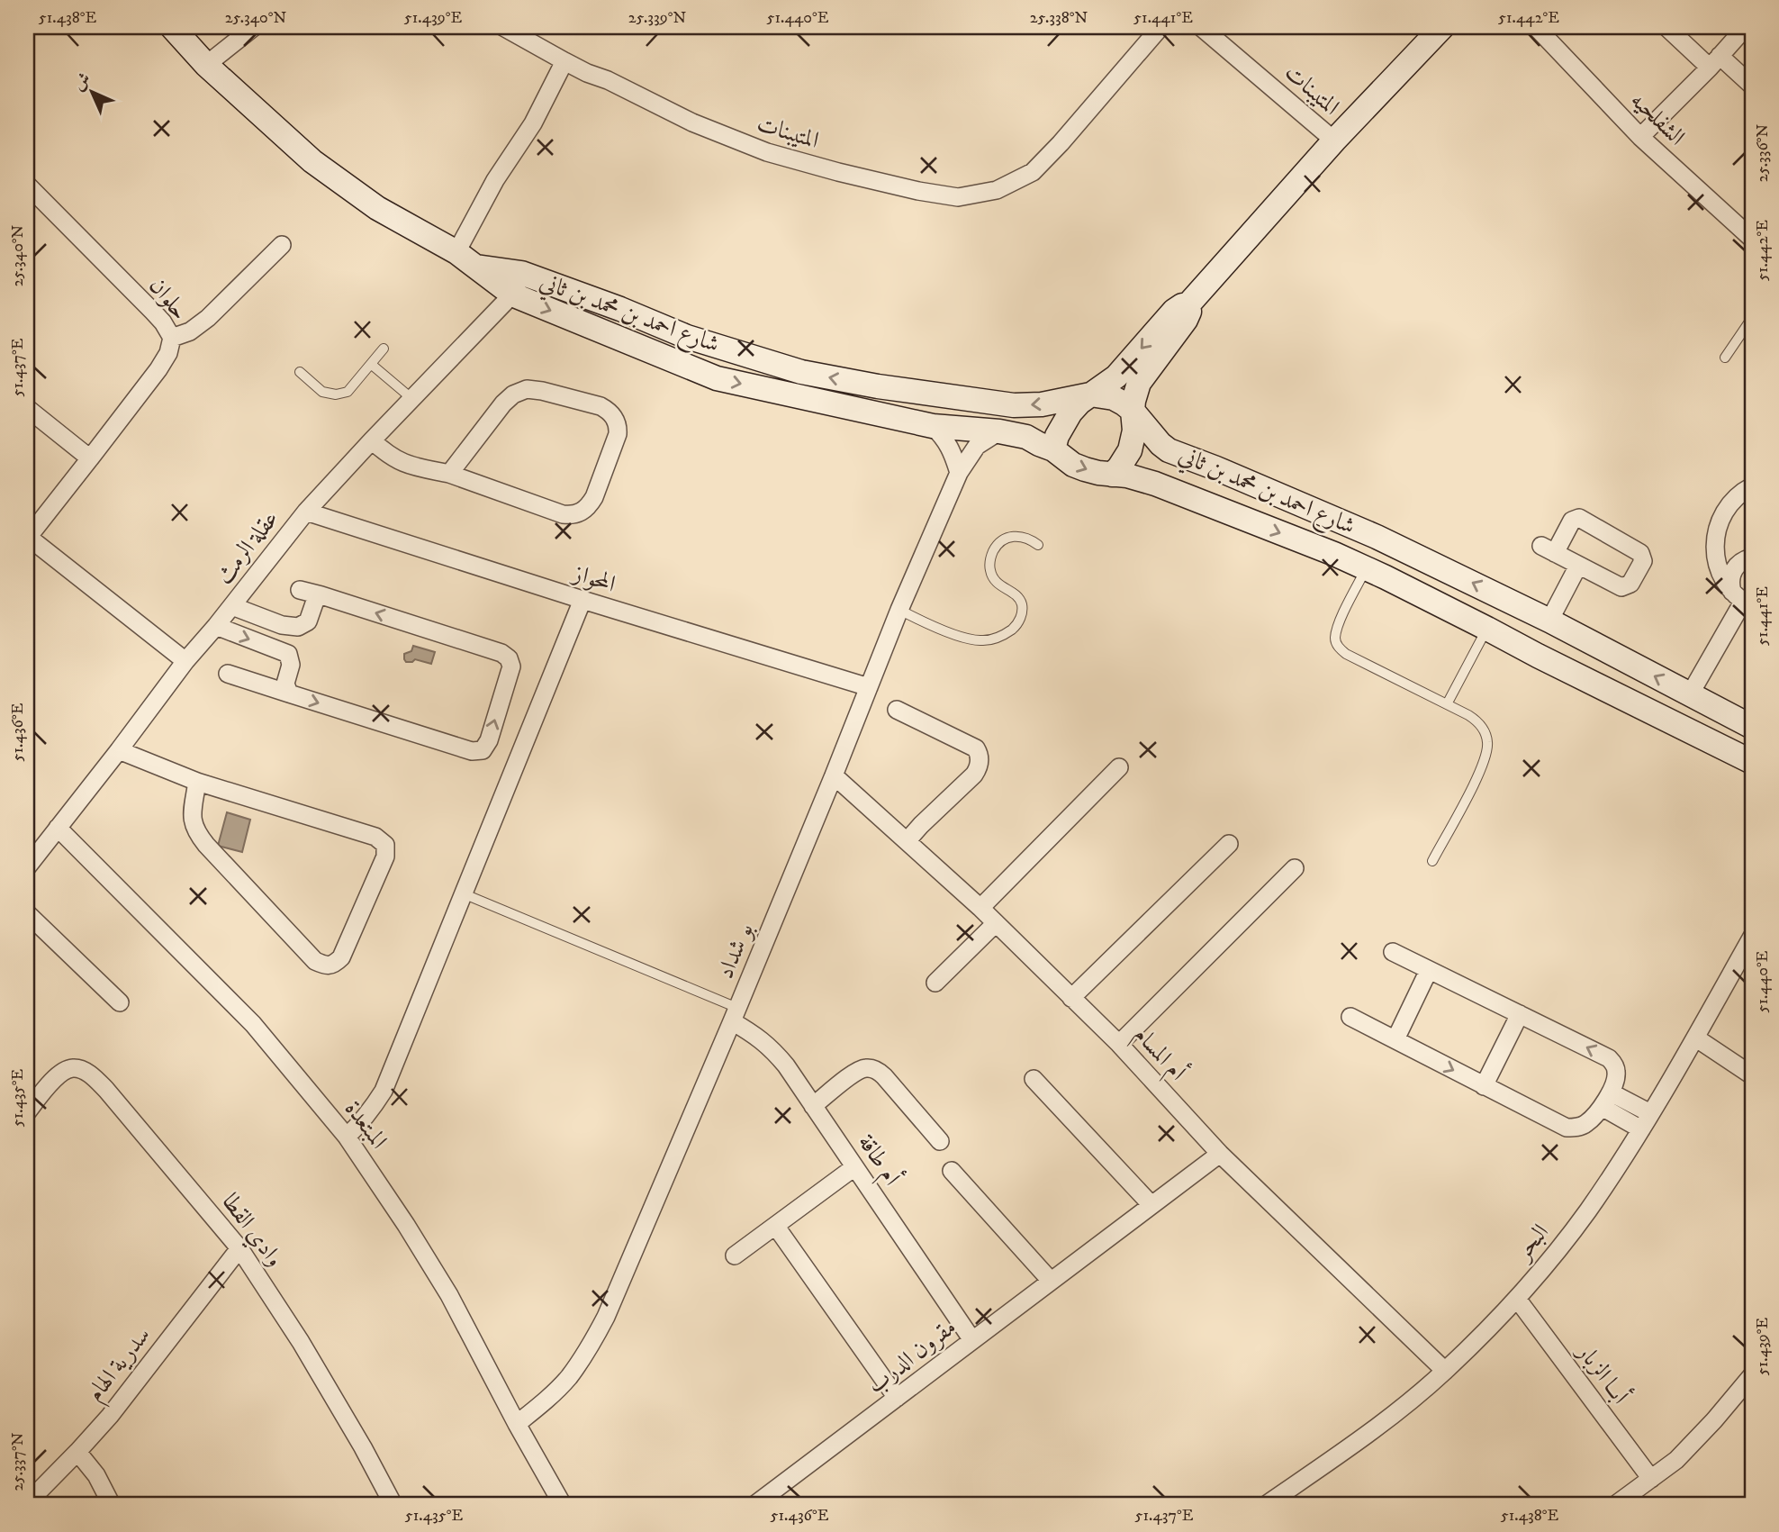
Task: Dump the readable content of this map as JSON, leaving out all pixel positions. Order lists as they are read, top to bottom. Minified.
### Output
{"streets":{"street":["المتيبنات","الشفلحيه","حلوان","شارع احمد بن محمد بن ثاني","عقلة الرمث","المحواز","بو شداد","أم المسام","المبتعدة","أم طاقة","وادي القطا","البحر","مقرون الدرب","سدرية الهام","أبــا الزبار"]},"crossings":[["حلوان","عقلة الرمث"],["شارع احمد بن محمد بن ثاني","عقلة الرمث"],["شارع احمد بن محمد بن ثاني","بو شداد"],["عقلة الرمث","المحواز"],["عقلة الرمث","المبتعدة"],["المحواز","بو شداد"],["بو شداد","أم المسام"],["بو شداد","المبتعدة"],["بو شداد","أم طاقة"],["أم المسام","البحر"],["أم المسام","مقرون الدرب"],["أم طاقة","مقرون الدرب"],["وادي القطا","سدرية الهام"],["البحر","أبــا الزبار"]],"north":"top left","coordinates":["51.438°E","25.340°N","51.439°E","25.339°N","51.440°E","25.338°N","51.441°E","51.442°E","25.336°N","51.437°E","51.436°E","51.435°E","25.337°N"]}
